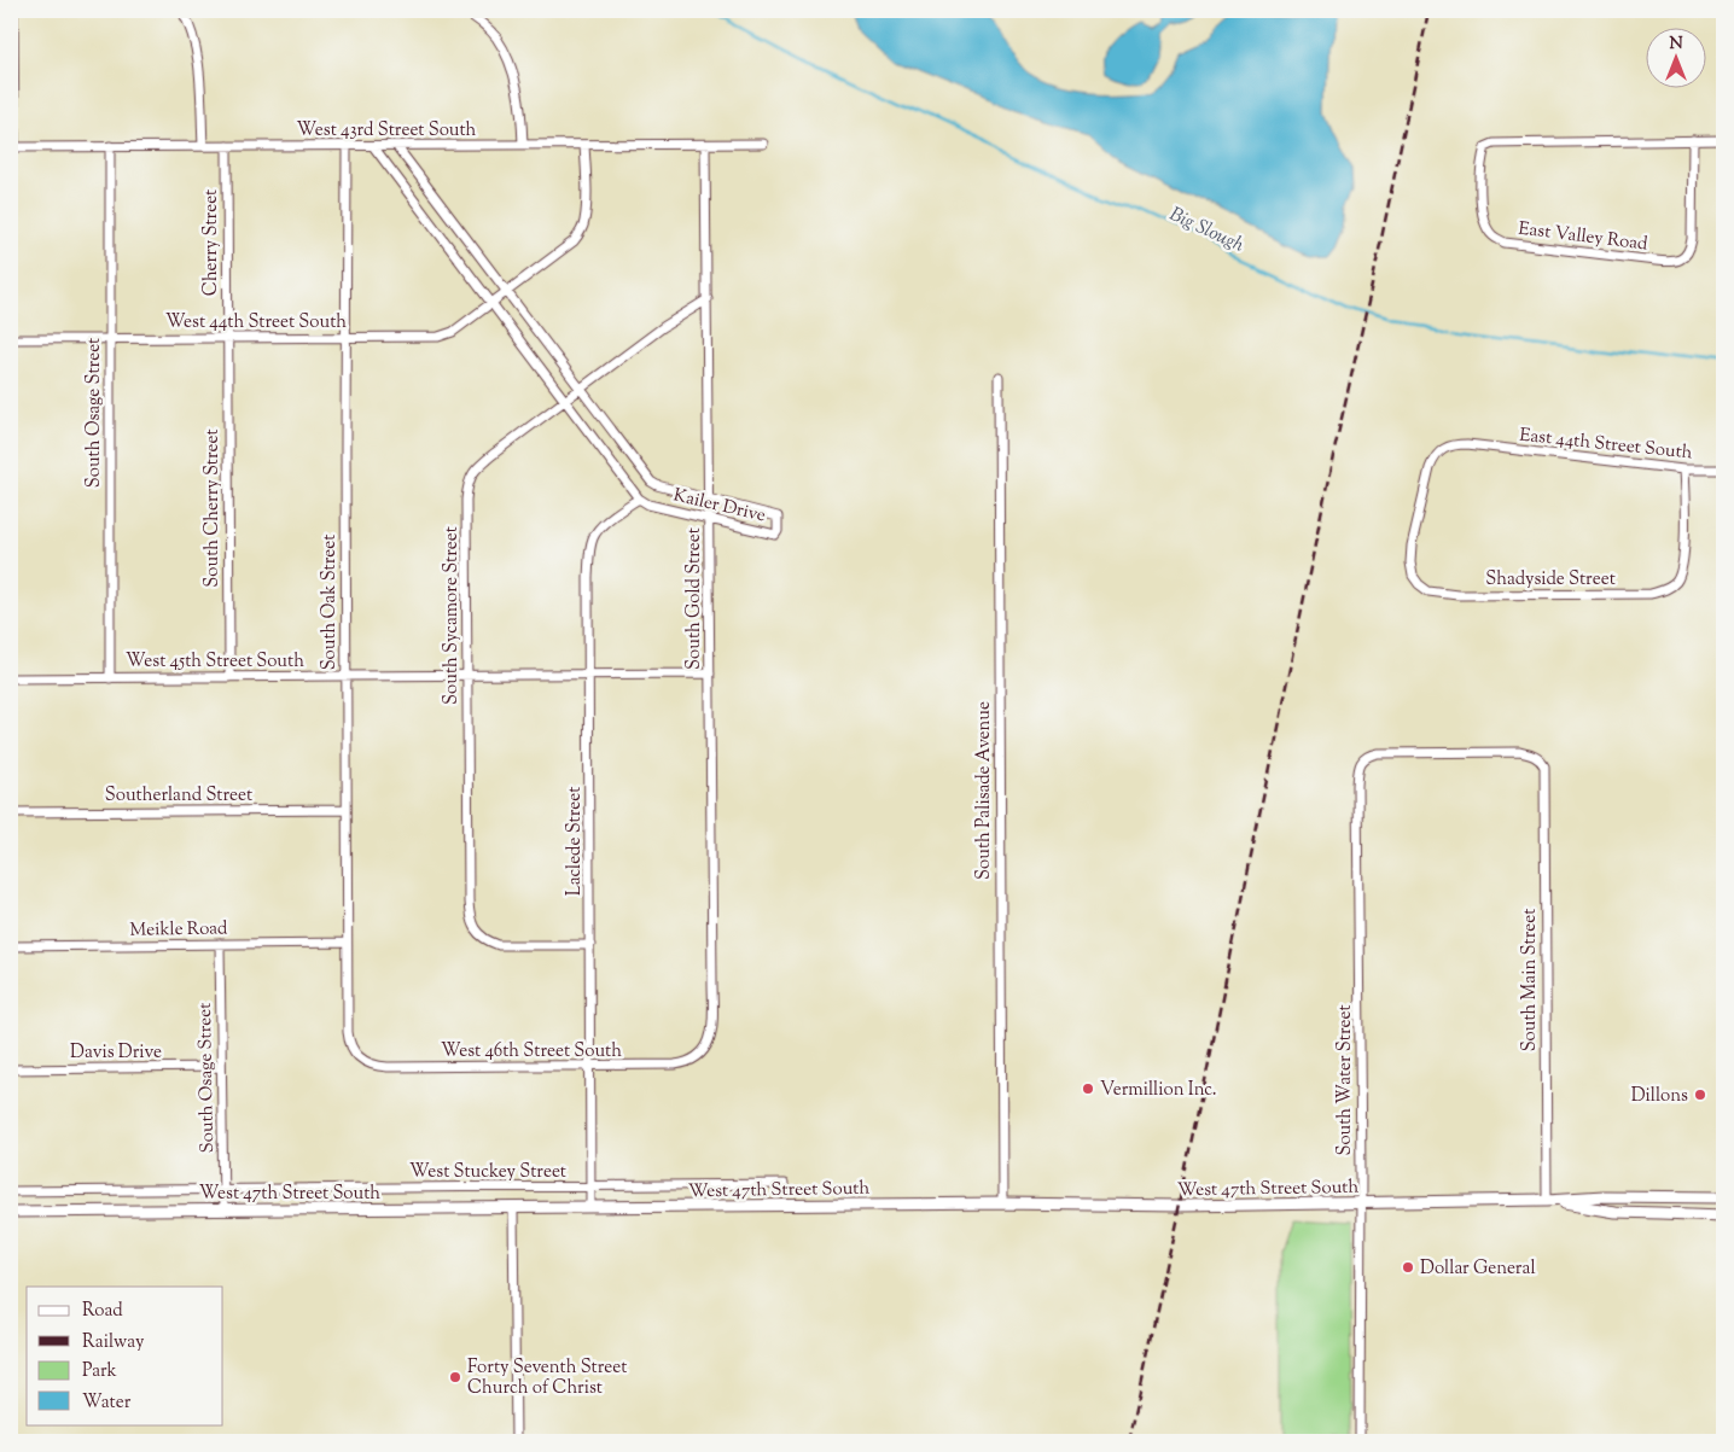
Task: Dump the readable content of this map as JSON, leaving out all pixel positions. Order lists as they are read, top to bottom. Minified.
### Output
{"streets":{"street":["West 43rd Street South","East Valley Road","Cherry Street","West 44th Street South","South Osage Street","East 44th Street South","Kailer Drive","South Cherry Street","Shadyside Street","South Gold Street","South Oak Street","South Sycamore Street","West 45th Street South","South Palisade Avenue","Southerland Street","Laclede Street","Meikle Road","South Main Street","West 46th Street South","Davis Drive","South Water Street","West Stuckey Street","West 47th Street South"]},"crossings":[["West 43rd Street South","Cherry Street"],["West 43rd Street South","South Osage Street"],["West 43rd Street South","Kailer Drive"],["West 43rd Street South","South Gold Street"],["West 43rd Street South","South Oak Street"],["Cherry Street","West 44th Street South"],["Cherry Street","South Cherry Street"],["West 44th Street South","South Osage Street"],["West 44th Street South","South Cherry Street"],["West 44th Street South","South Oak Street"],["South Osage Street","West 45th Street South"],["South Osage Street","Meikle Road"],["South Osage Street","Davis Drive"],["South Osage Street","West Stuckey Street"],["South Osage Street","West 47th Street South"],["East 44th Street South","Shadyside Street"],["Kailer Drive","South Gold Street"],["Kailer Drive","South Sycamore Street"],["Kailer Drive","Laclede Street"],["South Cherry Street","West 45th Street South"],["South Gold Street","South Sycamore Street"],["South Gold Street","West 45th Street South"],["South Gold Street","West 46th Street South"],["South Oak Street","West 45th Street South"],["South Oak Street","Southerland Street"],["South Oak Street","Meikle Road"],["South Oak Street","West 46th Street South"],["South Sycamore Street","West 45th Street South"],["South Sycamore Street","Laclede Street"],["West 45th Street South","Laclede Street"],["South Palisade Avenue","West 47th Street South"],["Laclede Street","West 46th Street South"],["Laclede Street","West Stuckey Street"],["Laclede Street","West 47th Street South"],["South Main Street","South Water Street"],["South Main Street","West 47th Street South"],["South Water Street","West 47th Street South"]],"water":["Big Slough"],"places":["Vermillion Inc.","Dillons","Dollar General","Forty Seventh Street Church of Christ"],"legend":["Road","Railway","Park","Water"],"north":"top"}
